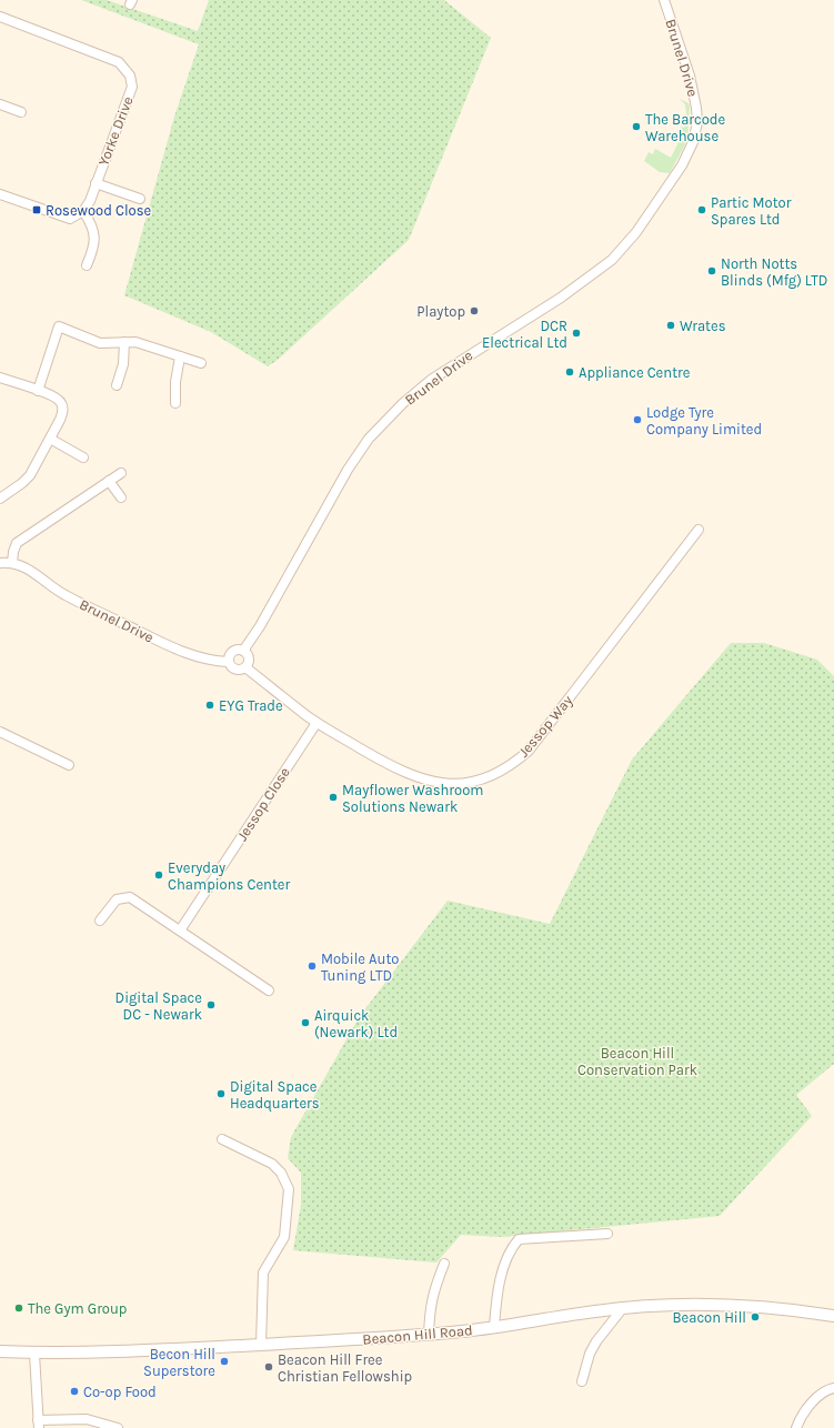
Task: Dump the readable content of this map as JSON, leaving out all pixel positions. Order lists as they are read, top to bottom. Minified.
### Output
{"streets":{"street":["Brunel Drive","Yorke Drive","Jessop Way","Jessop Close","Beacon Hill Road"]},"crossings":[["Brunel Drive","Jessop Way"],["Jessop Way","Jessop Close"]],"parks":["Beacon Hill Conservation Park"],"places":{"other":["The Barcode Warehouse","Partic Motor Spares Ltd","North Notts Blinds (Mfg) LTD","Playtop","Wrates","DCR Electrical Ltd","Appliance Centre","Lodge Tyre Company Limited","EYG Trade","Mayflower Washroom Solutions Newark","Everyday Champions Center","Mobile Auto Tuning LTD","Digital Space DC - Newark","Airquick (Newark) Ltd","Digital Space Headquarters","The Gym Group","Beacon Hill","Becon Hill Superstore","Beacon Hill Free Christian Fellowship","Co-op Food"],"transit":["Rosewood Close"]}}
